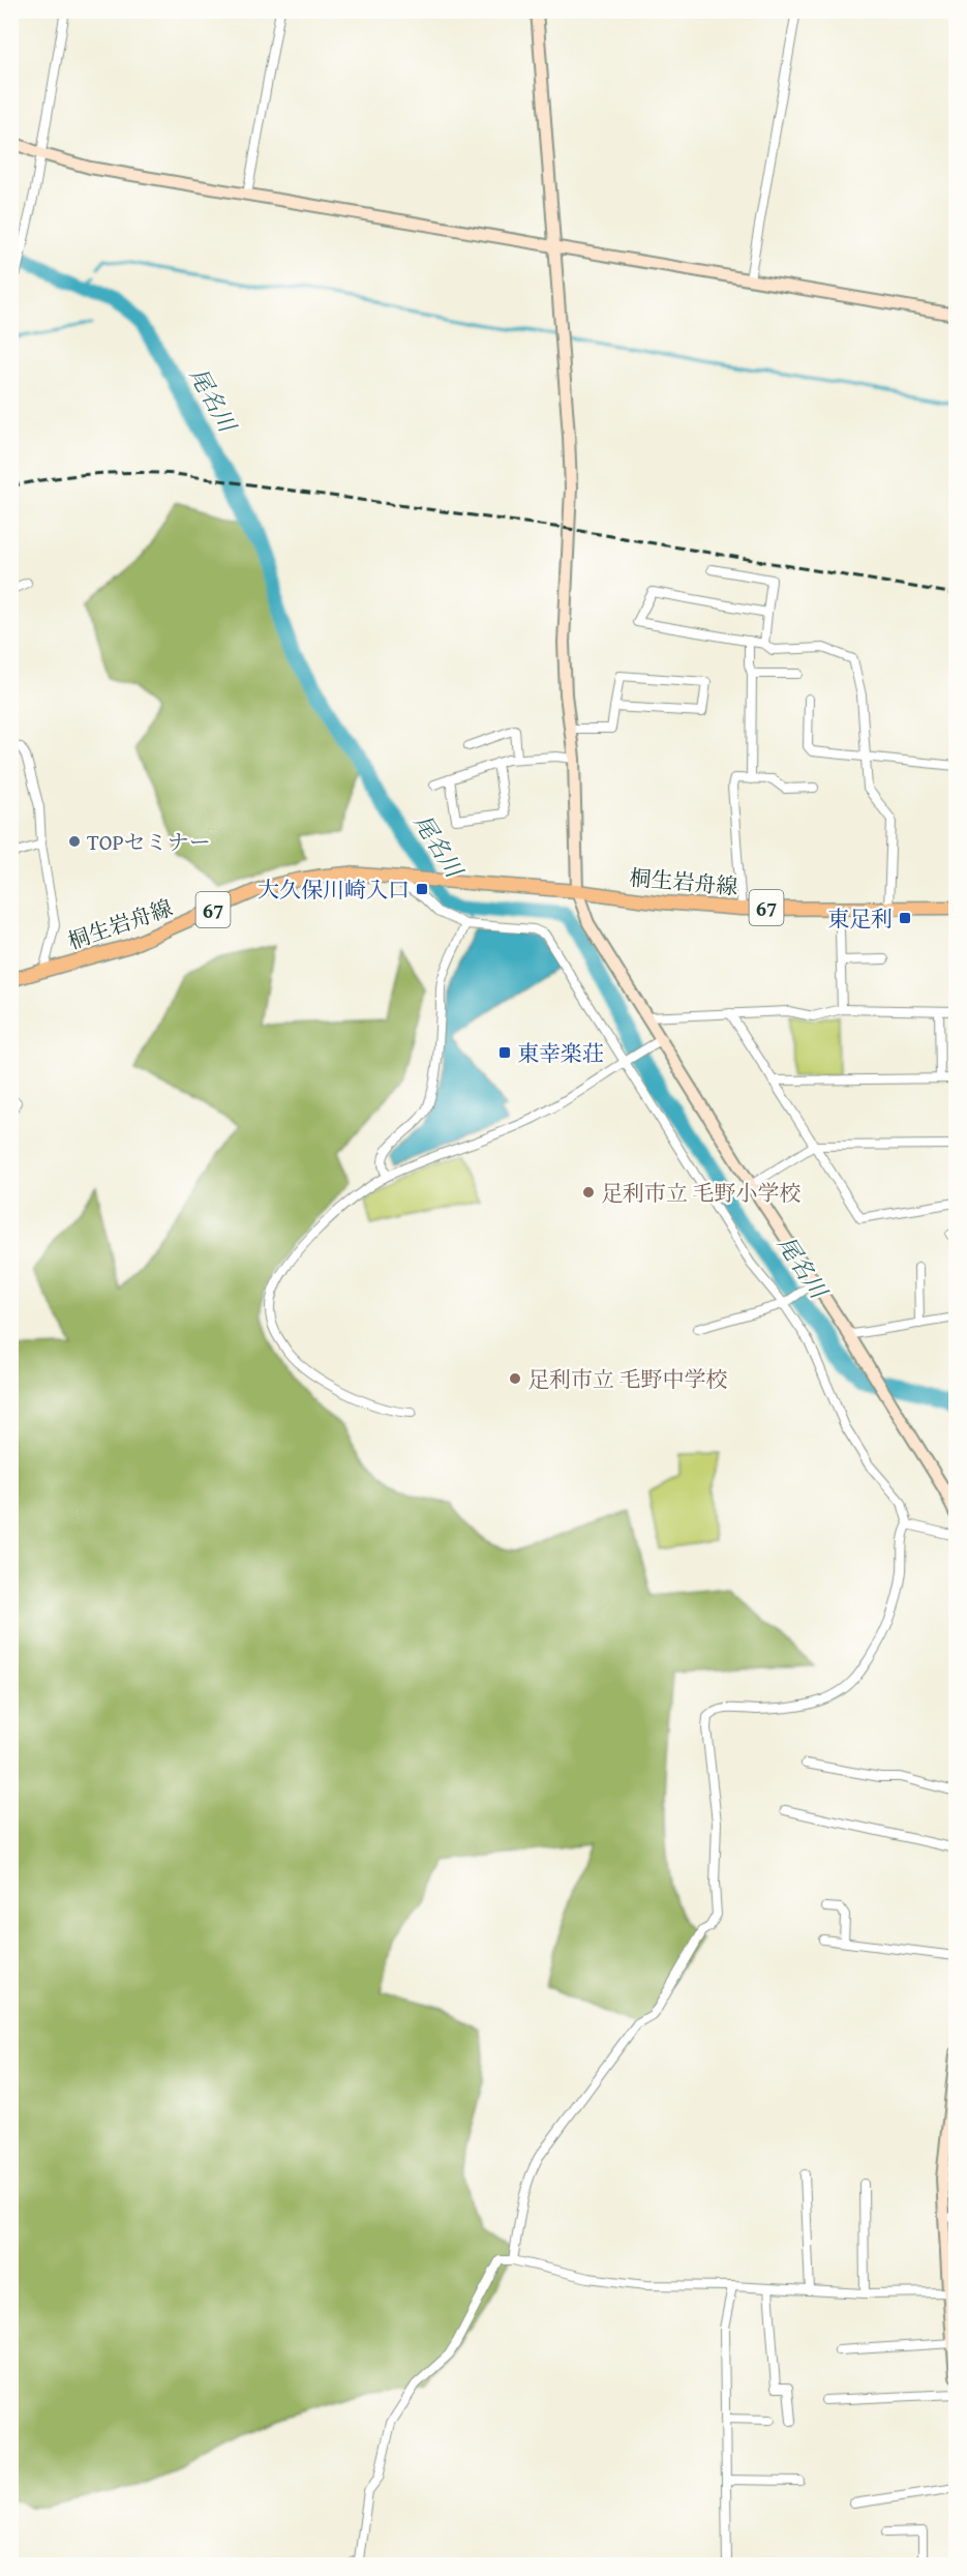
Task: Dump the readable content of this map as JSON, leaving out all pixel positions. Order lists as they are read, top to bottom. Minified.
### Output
{"streets":{"main road":["桐生岩舟線","67"]},"water":["尾名川"],"places":{"other":["TOPセミナー","足利市立 毛野小学校","足利市立 毛野中学校"],"transit":["大久保川崎入口","東足利","東幸楽荘"]}}
